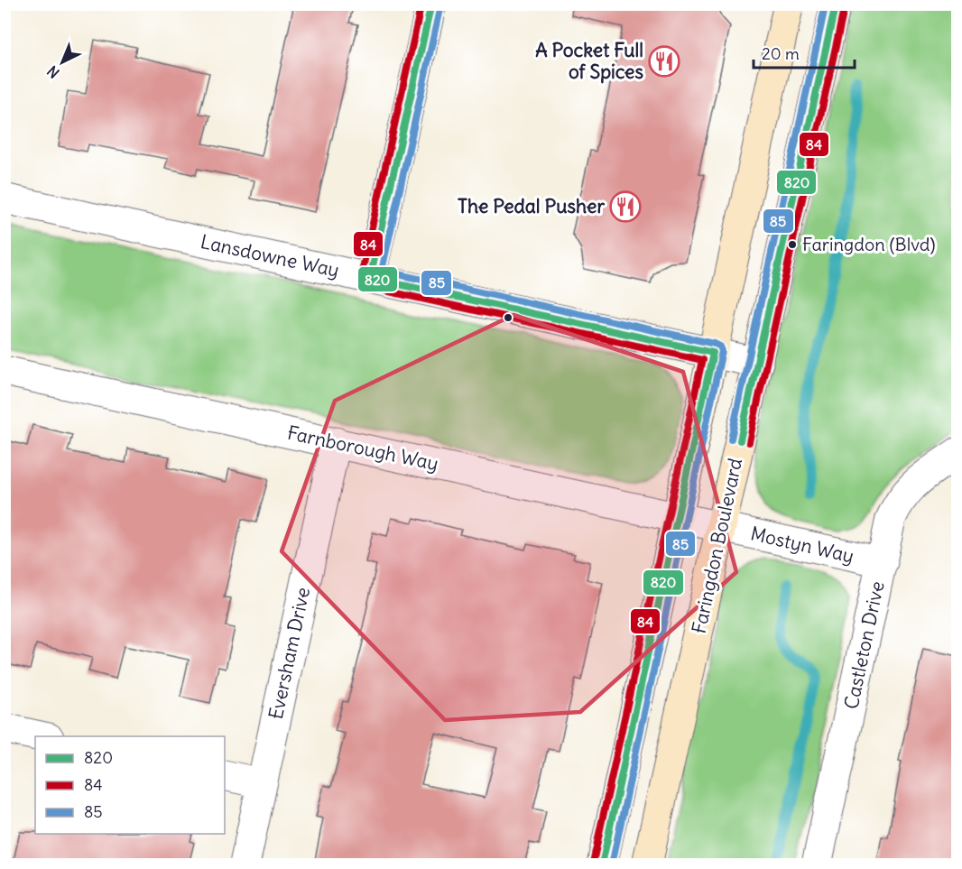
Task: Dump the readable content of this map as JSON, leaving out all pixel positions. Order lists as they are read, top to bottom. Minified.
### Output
{"streets":{"street":["Lansdowne Way","Farnborough Way","Mostyn Way","Faringdon Boulevard","Castleton Drive","Eversham Drive"]},"crossings":[["Lansdowne Way","Faringdon Boulevard"],["Farnborough Way","Mostyn Way"],["Farnborough Way","Faringdon Boulevard"],["Farnborough Way","Eversham Drive"],["Mostyn Way","Faringdon Boulevard"],["Mostyn Way","Castleton Drive"]],"places":{"restaurant":["A Pocket Full of Spices","The Pedal Pusher"],"other":["Faringdon (Blvd)"]},"lines":["transit line 820","transit line 84","transit line 85"],"legend":["820","84","85"],"scale_bar":"20 m","north":"bottom left"}
